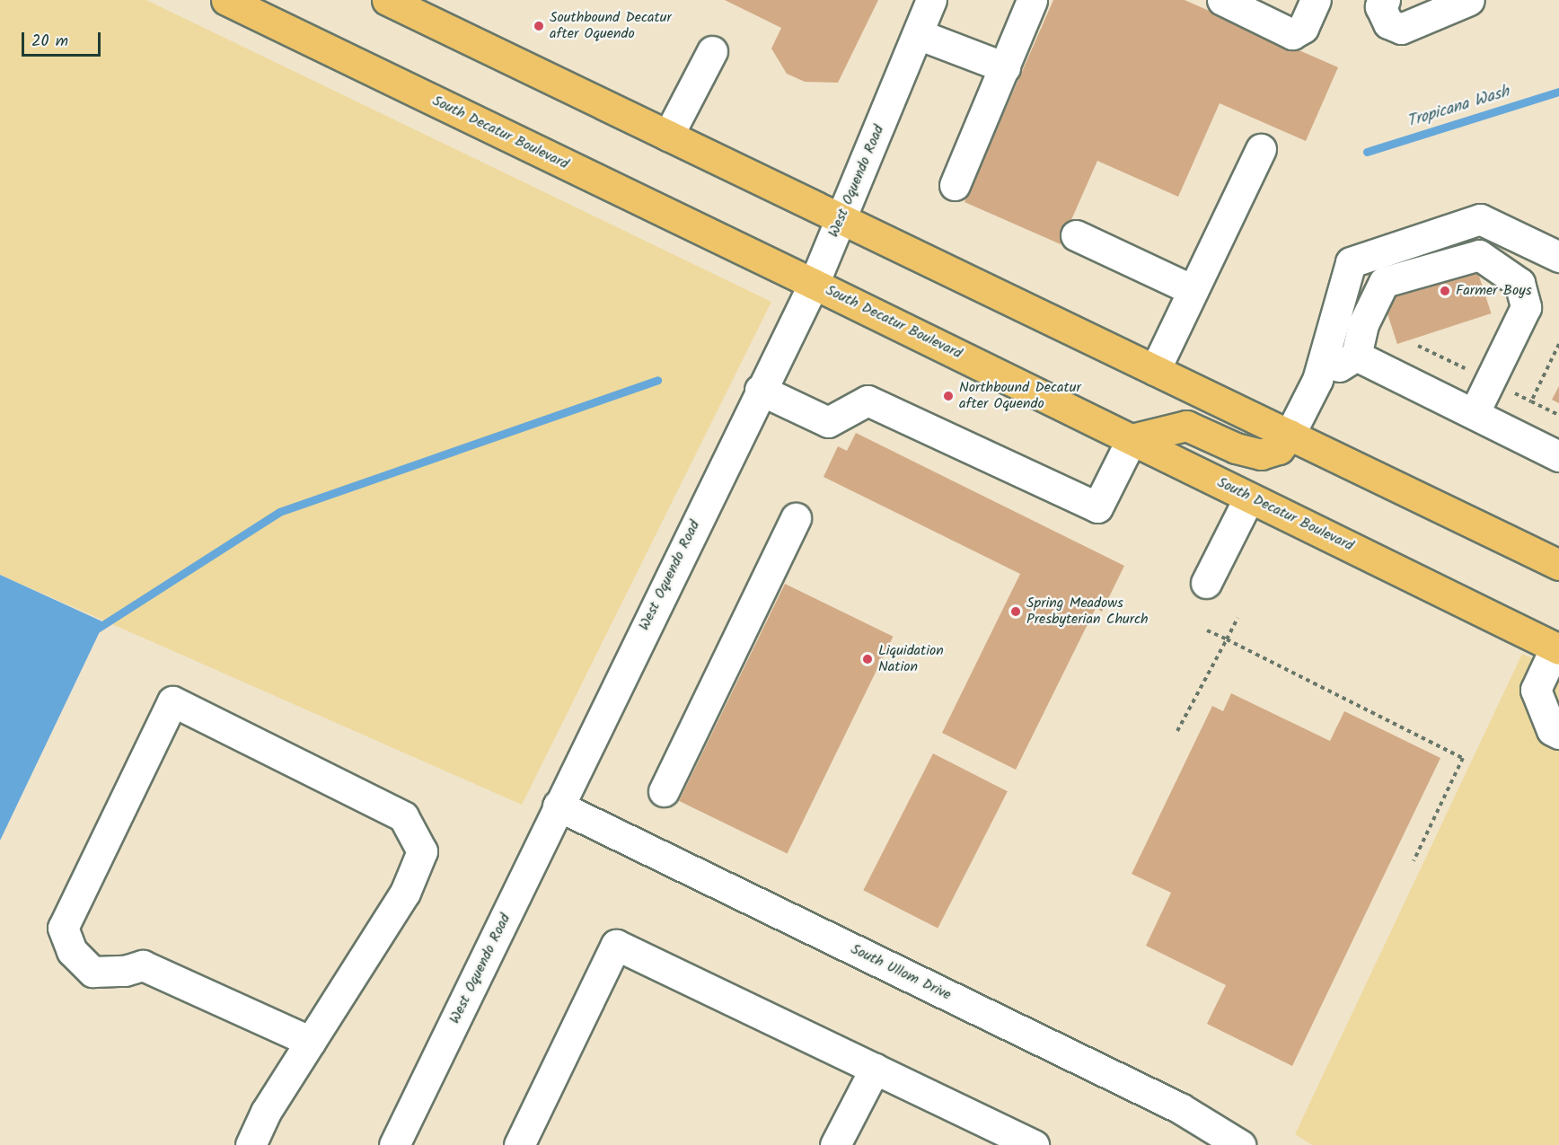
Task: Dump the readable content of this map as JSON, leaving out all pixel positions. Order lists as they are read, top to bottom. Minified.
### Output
{"streets":{"main road":["South Decatur Boulevard"],"street":["West Oquendo Road","South Ullom Drive"]},"crossings":[["South Decatur Boulevard","West Oquendo Road"],["West Oquendo Road","South Ullom Drive"]],"water":["Tropicana Wash"],"places":["Southbound Decatur after Oquendo","Farmer Boys","Northbound Decatur after Oquendo","Spring Meadows Presbyterian Church","Liquidation Nation"],"scale_bar":"20 m"}
